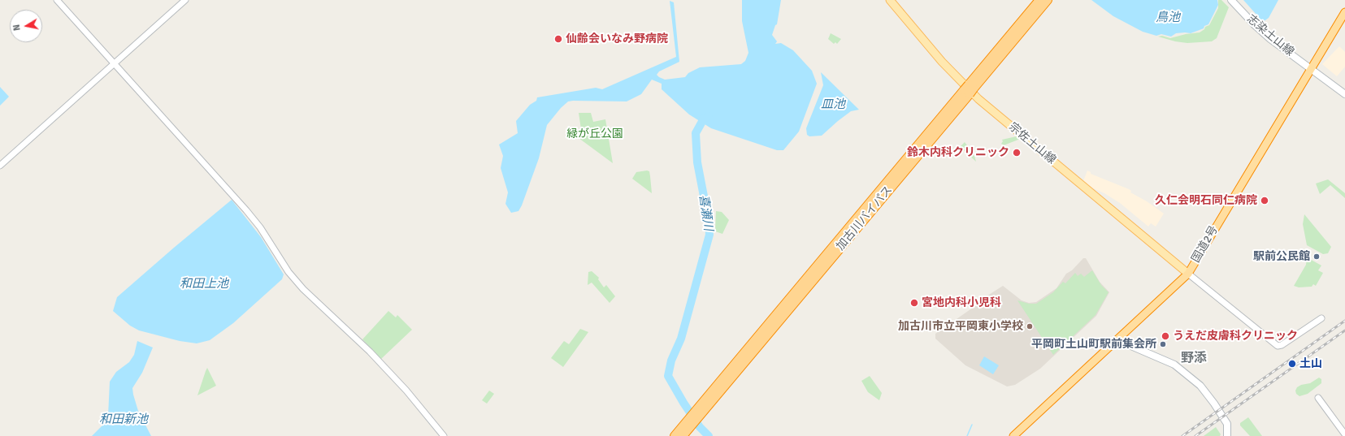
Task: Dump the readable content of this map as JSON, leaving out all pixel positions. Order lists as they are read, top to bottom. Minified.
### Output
{"streets":{"highway":["加古川バイパス","国道2号"],"main road":["志染土山線","宗佐土山線"]},"crossings":[["志染土山線","国道2号"],["宗佐土山線","国道2号"]],"districts":["野添"],"water":["鳥池","皿池","喜瀬川","和田上池","和田新池"],"parks":["緑が丘公園"],"places":["仙齢会いなみ野病院","鈴木内科クリニック","久仁会明石同仁病院","駅前公民館","宮地内科小児科","加古川市立平岡東小学校","うえだ皮膚科クリニック","平岡町土山町駅前集会所","土山"],"north":"left"}
